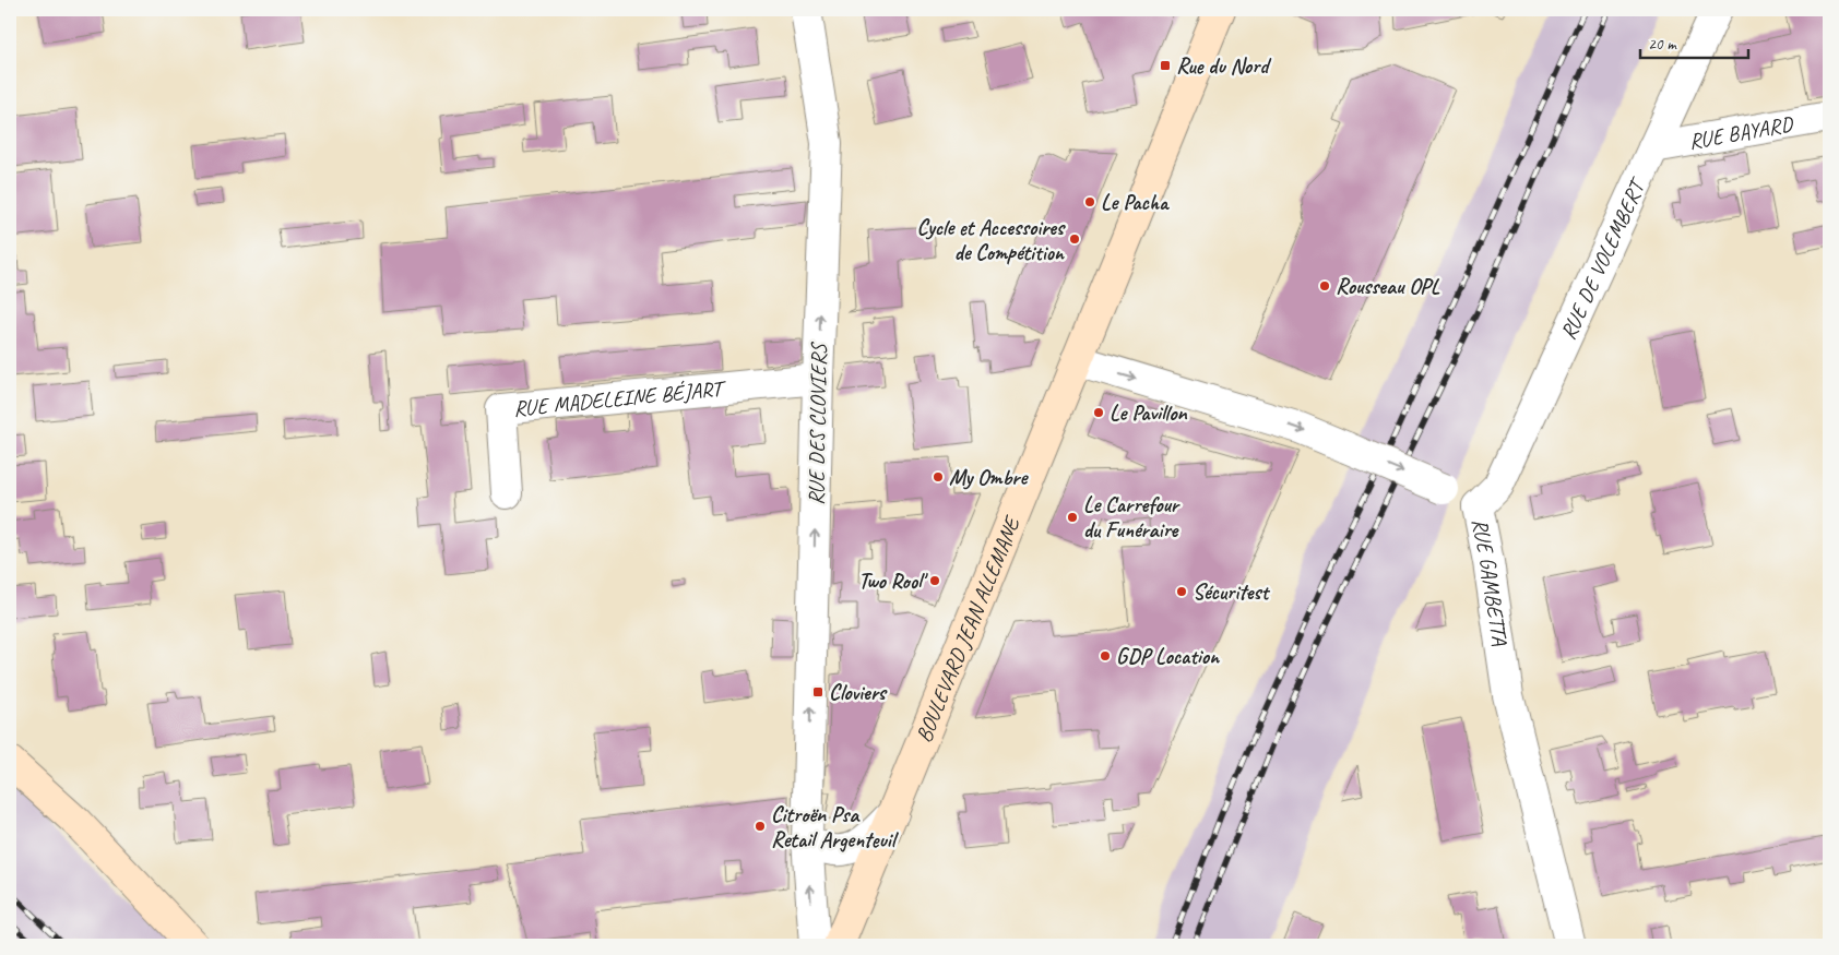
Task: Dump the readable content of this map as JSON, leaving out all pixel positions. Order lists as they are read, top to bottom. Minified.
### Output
{"streets":{"main road":["BOULEVARD JEAN ALLEMANE"],"street":["RUE BAYARD","RUE DE VOLEMBERT","RUE MADELEINE BÉJART","RUE DES CLOVIERS","RUE GAMBETTA"]},"crossings":[["RUE BAYARD","RUE DE VOLEMBERT"],["RUE DE VOLEMBERT","RUE GAMBETTA"],["RUE MADELEINE BÉJART","RUE DES CLOVIERS"],["RUE GAMBETTA","BOULEVARD JEAN ALLEMANE"]],"one_way":["RUE DES CLOVIERS","RUE GAMBETTA"],"places":{"transit":["Rue du Nord","Cloviers"],"other":["Le Pacha","Cycle et Accessoires de Compétition","Rousseau OPL","Le Pavillon","My Ombre","Le Carrefour du Funéraire","Two Rool'","Sécuritest","GDP Location","Citroën Psa Retail Argenteuil"]},"scale_bar":"20 m"}
